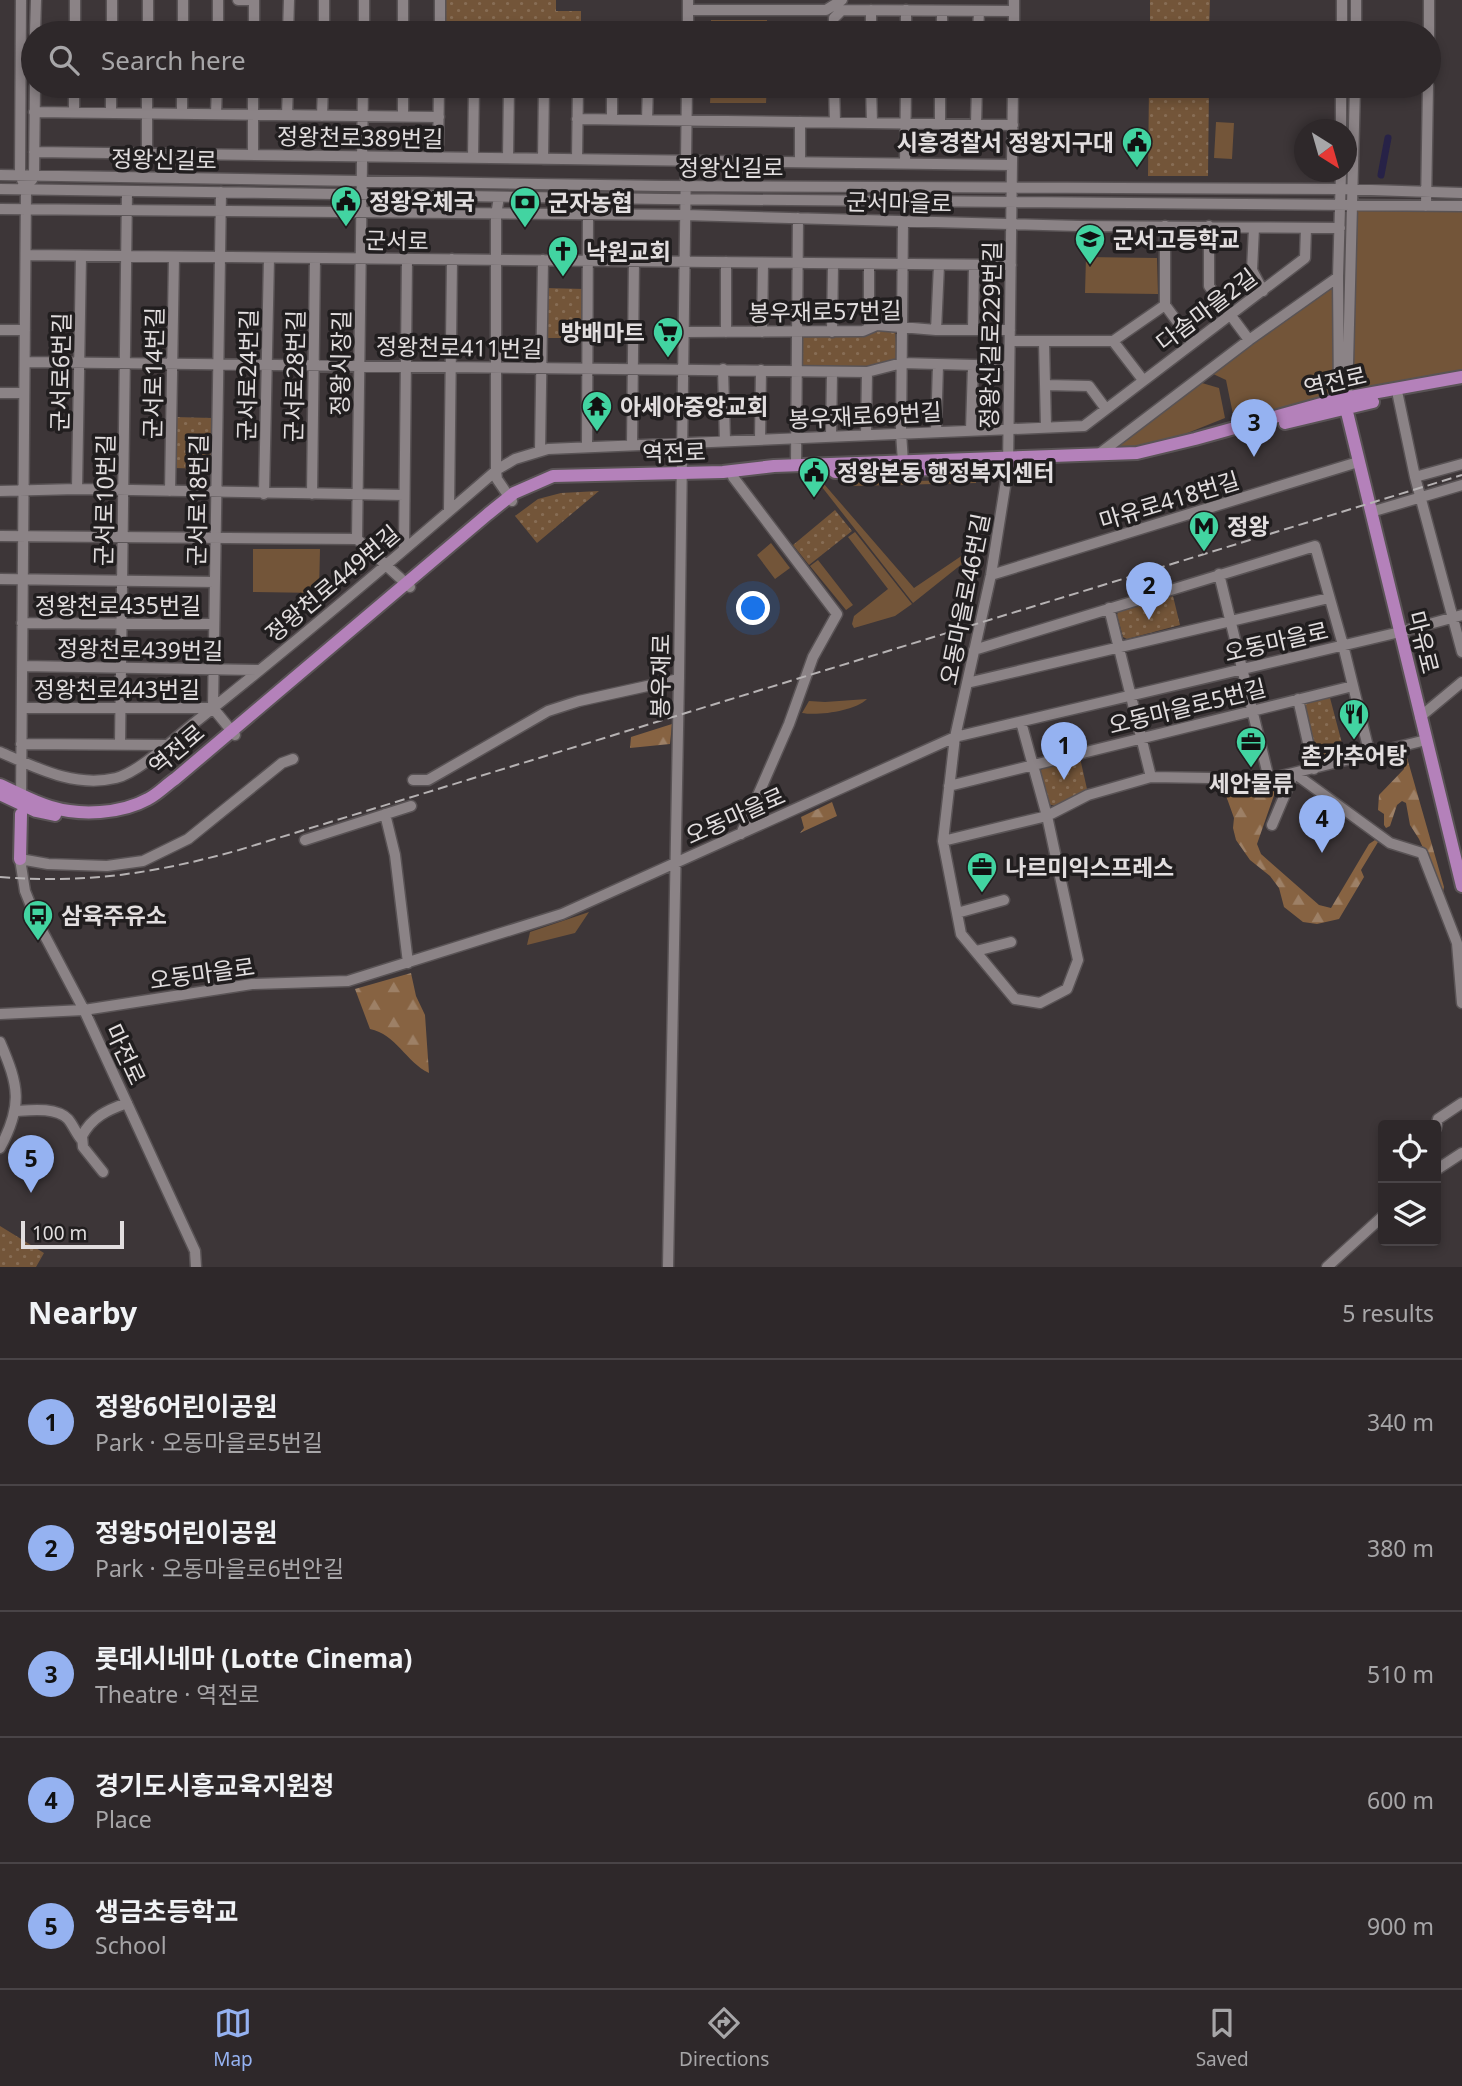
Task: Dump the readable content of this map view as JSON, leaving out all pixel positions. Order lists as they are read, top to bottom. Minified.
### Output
{"streets":{"main road":["역전로","마유로"],"street":["정왕천로389번길","정왕신길로","군서마을로","군서로","다솜마을2길","봉우재로57번길","정왕신길로229번길","정왕천로411번길","정왕시장길","군서로6번길","군서로14번길","군서로24번길","군서로28번길","봉우재로69번길","군서로10번길","군서로18번길","마유로418번길","정왕천로449번길","오동마을로46번길","정왕천로435번길","오동마을로","정왕천로439번길","봉우재로","정왕천로443번길","오동마을로5번길","마전로"]},"crossings":[["정왕천로389번길","정왕신길로229번길"],["정왕천로389번길","정왕시장길"],["정왕천로389번길","봉우재로"],["정왕신길로","정왕신길로229번길"],["정왕신길로","정왕시장길"],["정왕신길로","마유로"],["정왕신길로","봉우재로"],["군서마을로","다솜마을2길"],["군서마을로","정왕신길로229번길"],["군서마을로","정왕시장길"],["군서마을로","마유로"],["군서마을로","봉우재로"],["군서로","정왕신길로229번길"],["군서로","정왕시장길"],["군서로","군서로6번길"],["군서로","군서로14번길"],["군서로","군서로24번길"],["군서로","군서로28번길"],["군서로","군서로10번길"],["군서로","군서로18번길"],["군서로","봉우재로"],["다솜마을2길","정왕신길로229번길"],["다솜마을2길","봉우재로69번길"],["봉우재로57번길","정왕신길로229번길"],["봉우재로57번길","봉우재로"],["정왕신길로229번길","정왕천로411번길"],["정왕신길로229번길","역전로"],["정왕신길로229번길","봉우재로69번길"],["정왕신길로229번길","오동마을로46번길"],["정왕천로411번길","정왕시장길"],["정왕천로411번길","군서로6번길"],["정왕천로411번길","군서로14번길"],["정왕천로411번길","군서로24번길"],["정왕천로411번길","군서로28번길"],["정왕천로411번길","군서로10번길"],["정왕천로411번길","군서로18번길"],["정왕천로411번길","봉우재로"],["역전로","오동마을로46번길"],["역전로","마유로"],["역전로","봉우재로"],["봉우재로69번길","정왕천로449번길"],["봉우재로69번길","봉우재로"],["군서로10번길","정왕천로435번길"],["군서로10번길","정왕천로439번길"],["군서로10번길","정왕천로443번길"],["군서로18번길","정왕천로449번길"],["군서로18번길","정왕천로435번길"],["군서로18번길","정왕천로439번길"],["군서로18번길","정왕천로443번길"],["마유로418번길","오동마을로46번길"],["마유로418번길","마유로"],["정왕천로449번길","정왕천로439번길"],["정왕천로449번길","봉우재로"],["정왕천로449번길","정왕천로443번길"],["오동마을로46번길","오동마을로"],["오동마을로46번길","오동마을로5번길"],["오동마을로","마유로"],["오동마을로","봉우재로"],["오동마을로","마전로"]],"places":{"public building":["시흥경찰서 정왕지구대","정왕우체국","정왕본동 행정복지센터"],"bank":["군자농협"],"school or university":["군서고등학교"],"church":["낙원교회"],"supermarket":["방배마트"],"temple":["아세아중앙교회"],"metro station":["정왕"],"restaurant":["촌가추어탕"],"office":["세안물류","나르미익스프레스"],"bus stop":["삼육주유소"]},"scale_bar":"100 m","north":"bottom right","page":{"search":"Search here","pins":["3","2","1","4","5"],"scale":"100 m","heading":["Nearby","5 results"],"list":[{"mark":"1","name":"정왕6어린이공원","note":"Park · 오동마을로5번길","value":"340 m"},{"mark":"2","name":"정왕5어린이공원","note":"Park · 오동마을로6번안길","value":"380 m"},{"mark":"3","name":"롯데시네마 (Lotte Cinema)","note":"Theatre · 역전로","value":"510 m"},{"mark":"4","name":"경기도시흥교육지원청","note":"Place","value":"600 m"},{"mark":"5","name":"생금초등학교","note":"School","value":"900 m"}],"nav":["Map","Directions","Saved"]}}
